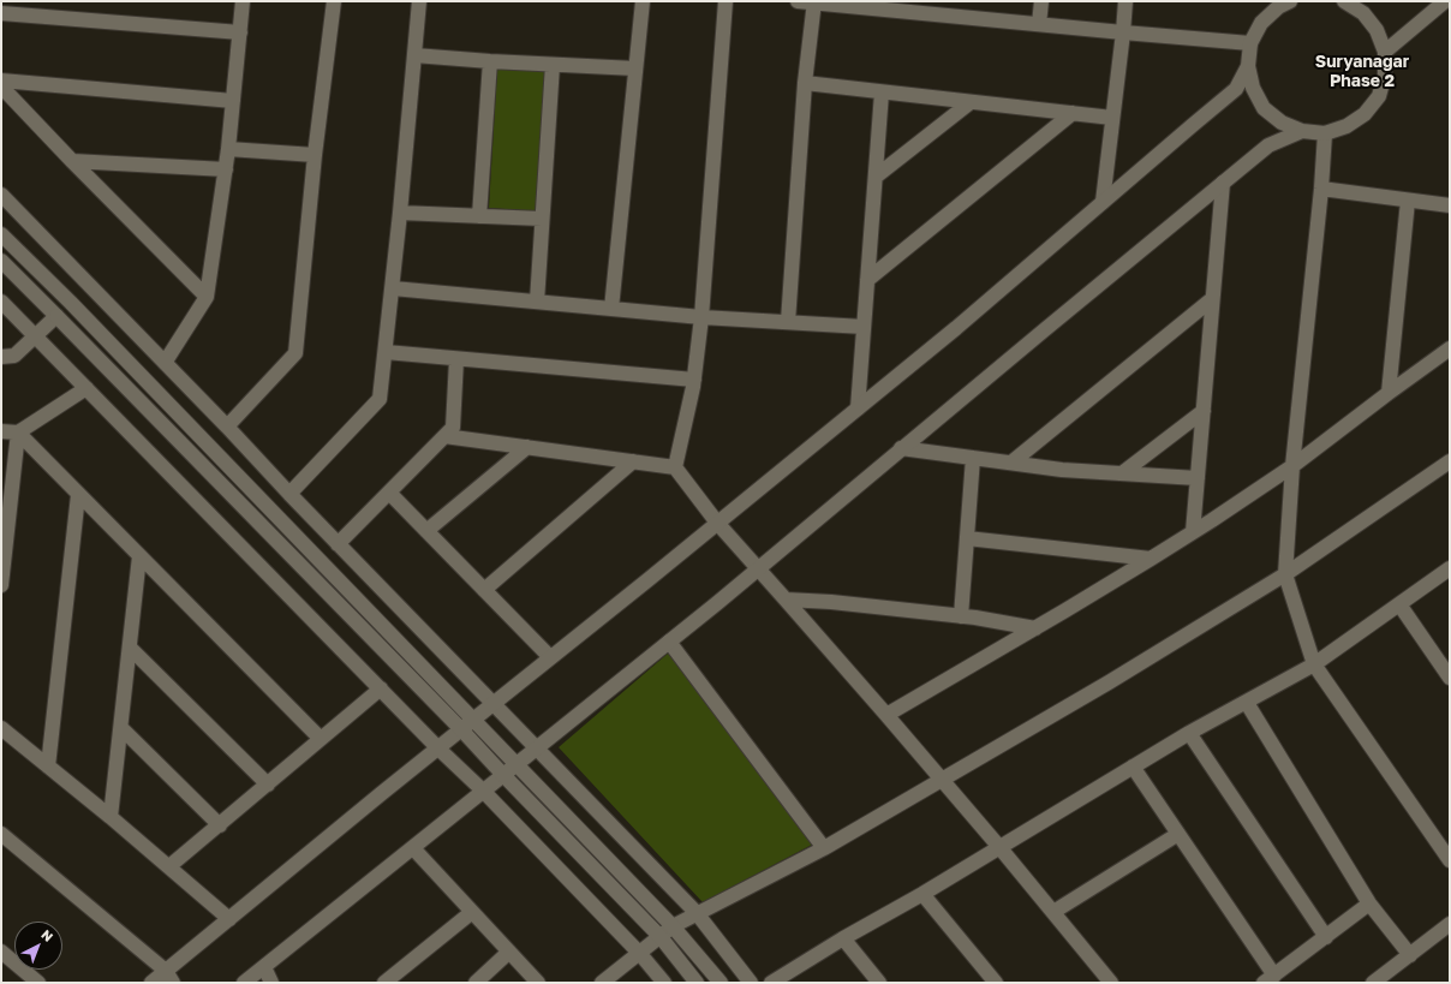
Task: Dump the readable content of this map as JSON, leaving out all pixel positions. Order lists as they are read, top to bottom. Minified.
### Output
{"districts":["Suryanagar Phase 2"],"north":"top right"}
